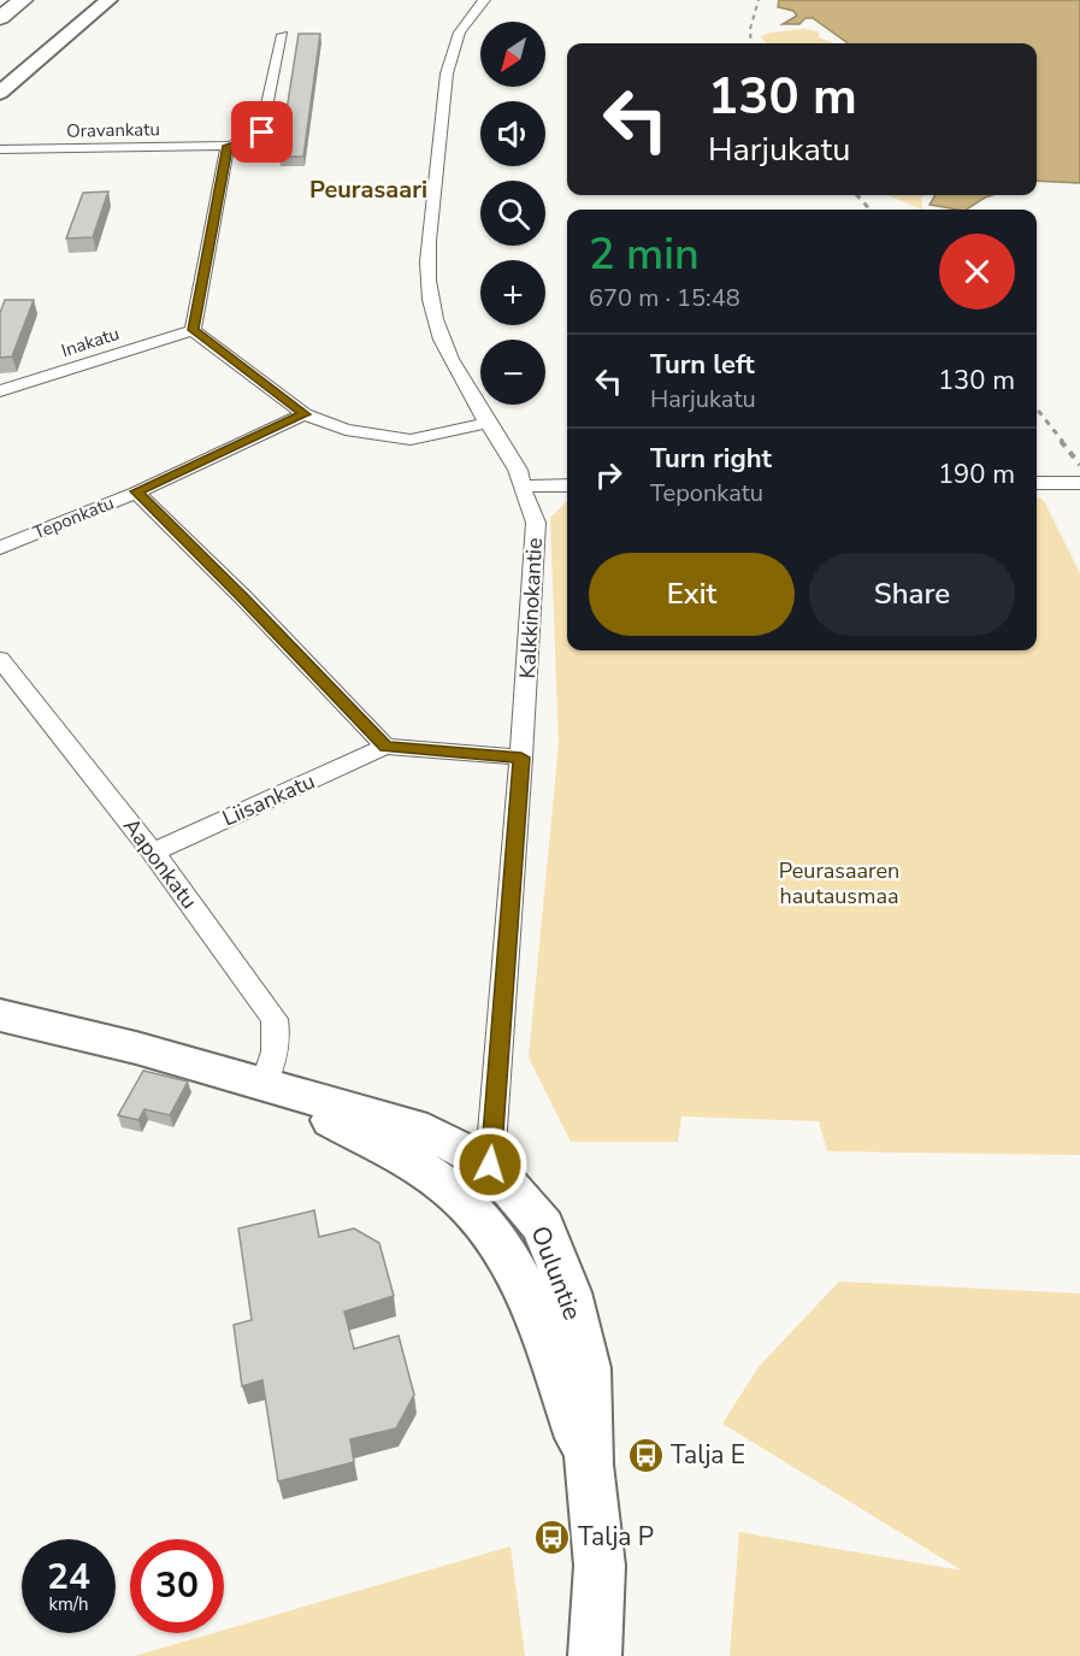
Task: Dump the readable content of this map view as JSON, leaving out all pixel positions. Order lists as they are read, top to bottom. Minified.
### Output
{"streets":{"main road":["Ouluntie"],"street":["Oravankatu","Inakatu","Teponkatu","Kalkkinokantie","Liisankatu","Aaponkatu"]},"crossings":[["Kalkkinokantie","Ouluntie"],["Liisankatu","Aaponkatu"],["Aaponkatu","Ouluntie"]],"districts":["Peurasaari"],"parks":["Peurasaaren hautausmaa"],"places":{"bus stop":["Talja E","Talja P"]},"north":"bottom left","page":{"map_buttons":["+","−"],"turn":["130 m","Harjukatu"],"heading":["2 min","670 m · 15:48"],"list":[{"name":"Turn left","note":"Harjukatu","value":"130 m"},{"name":"Turn right","note":"Teponkatu","value":"190 m"}],"buttons":["Exit","Share"],"speed":"24 km/h","limit":"30"}}
